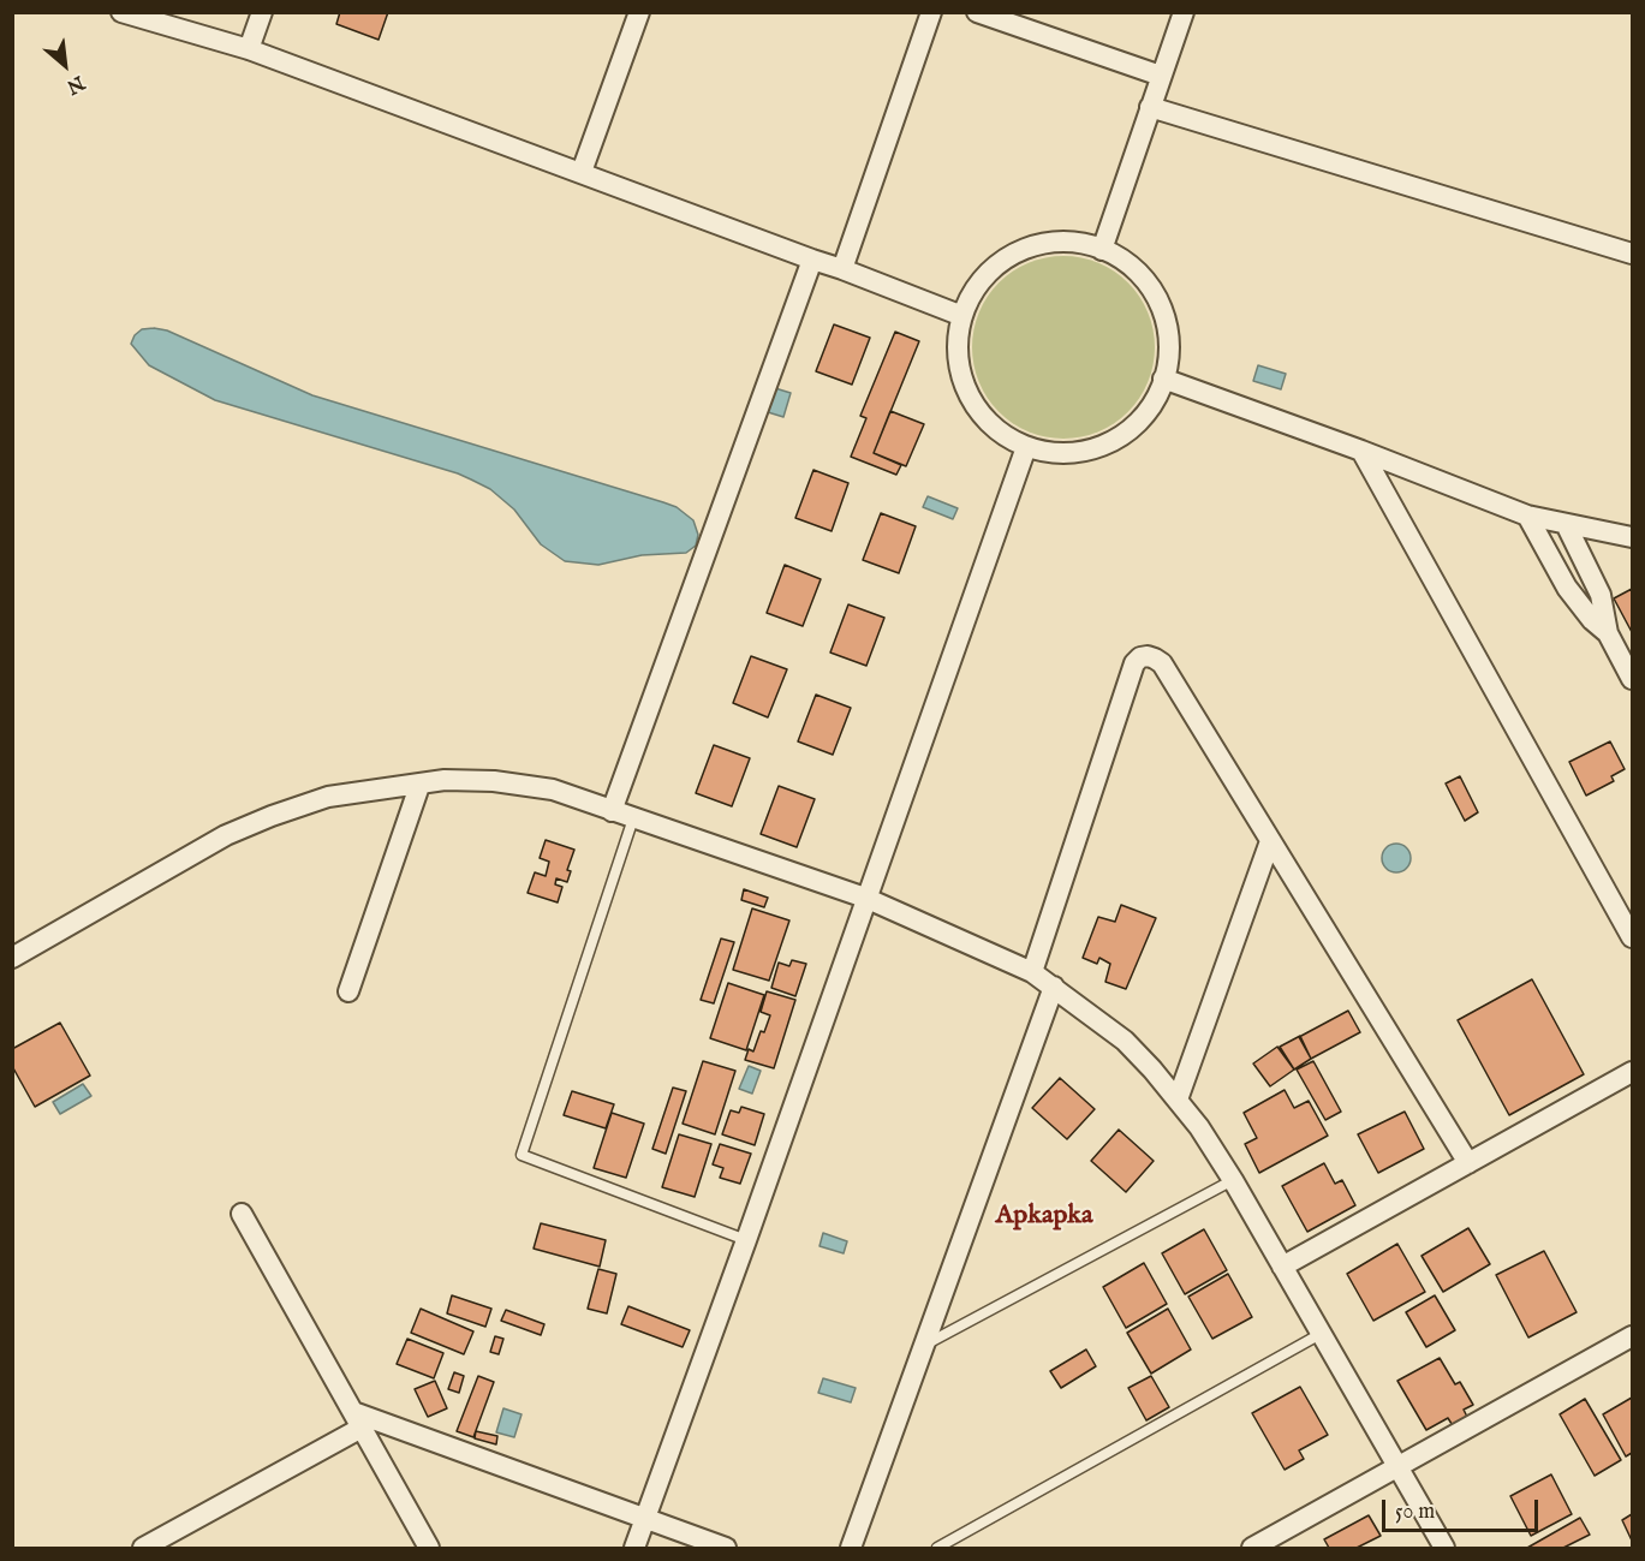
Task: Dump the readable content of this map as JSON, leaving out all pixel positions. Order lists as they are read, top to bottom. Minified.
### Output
{"districts":["Apkapka"],"scale_bar":"50 m","north":"bottom right"}
